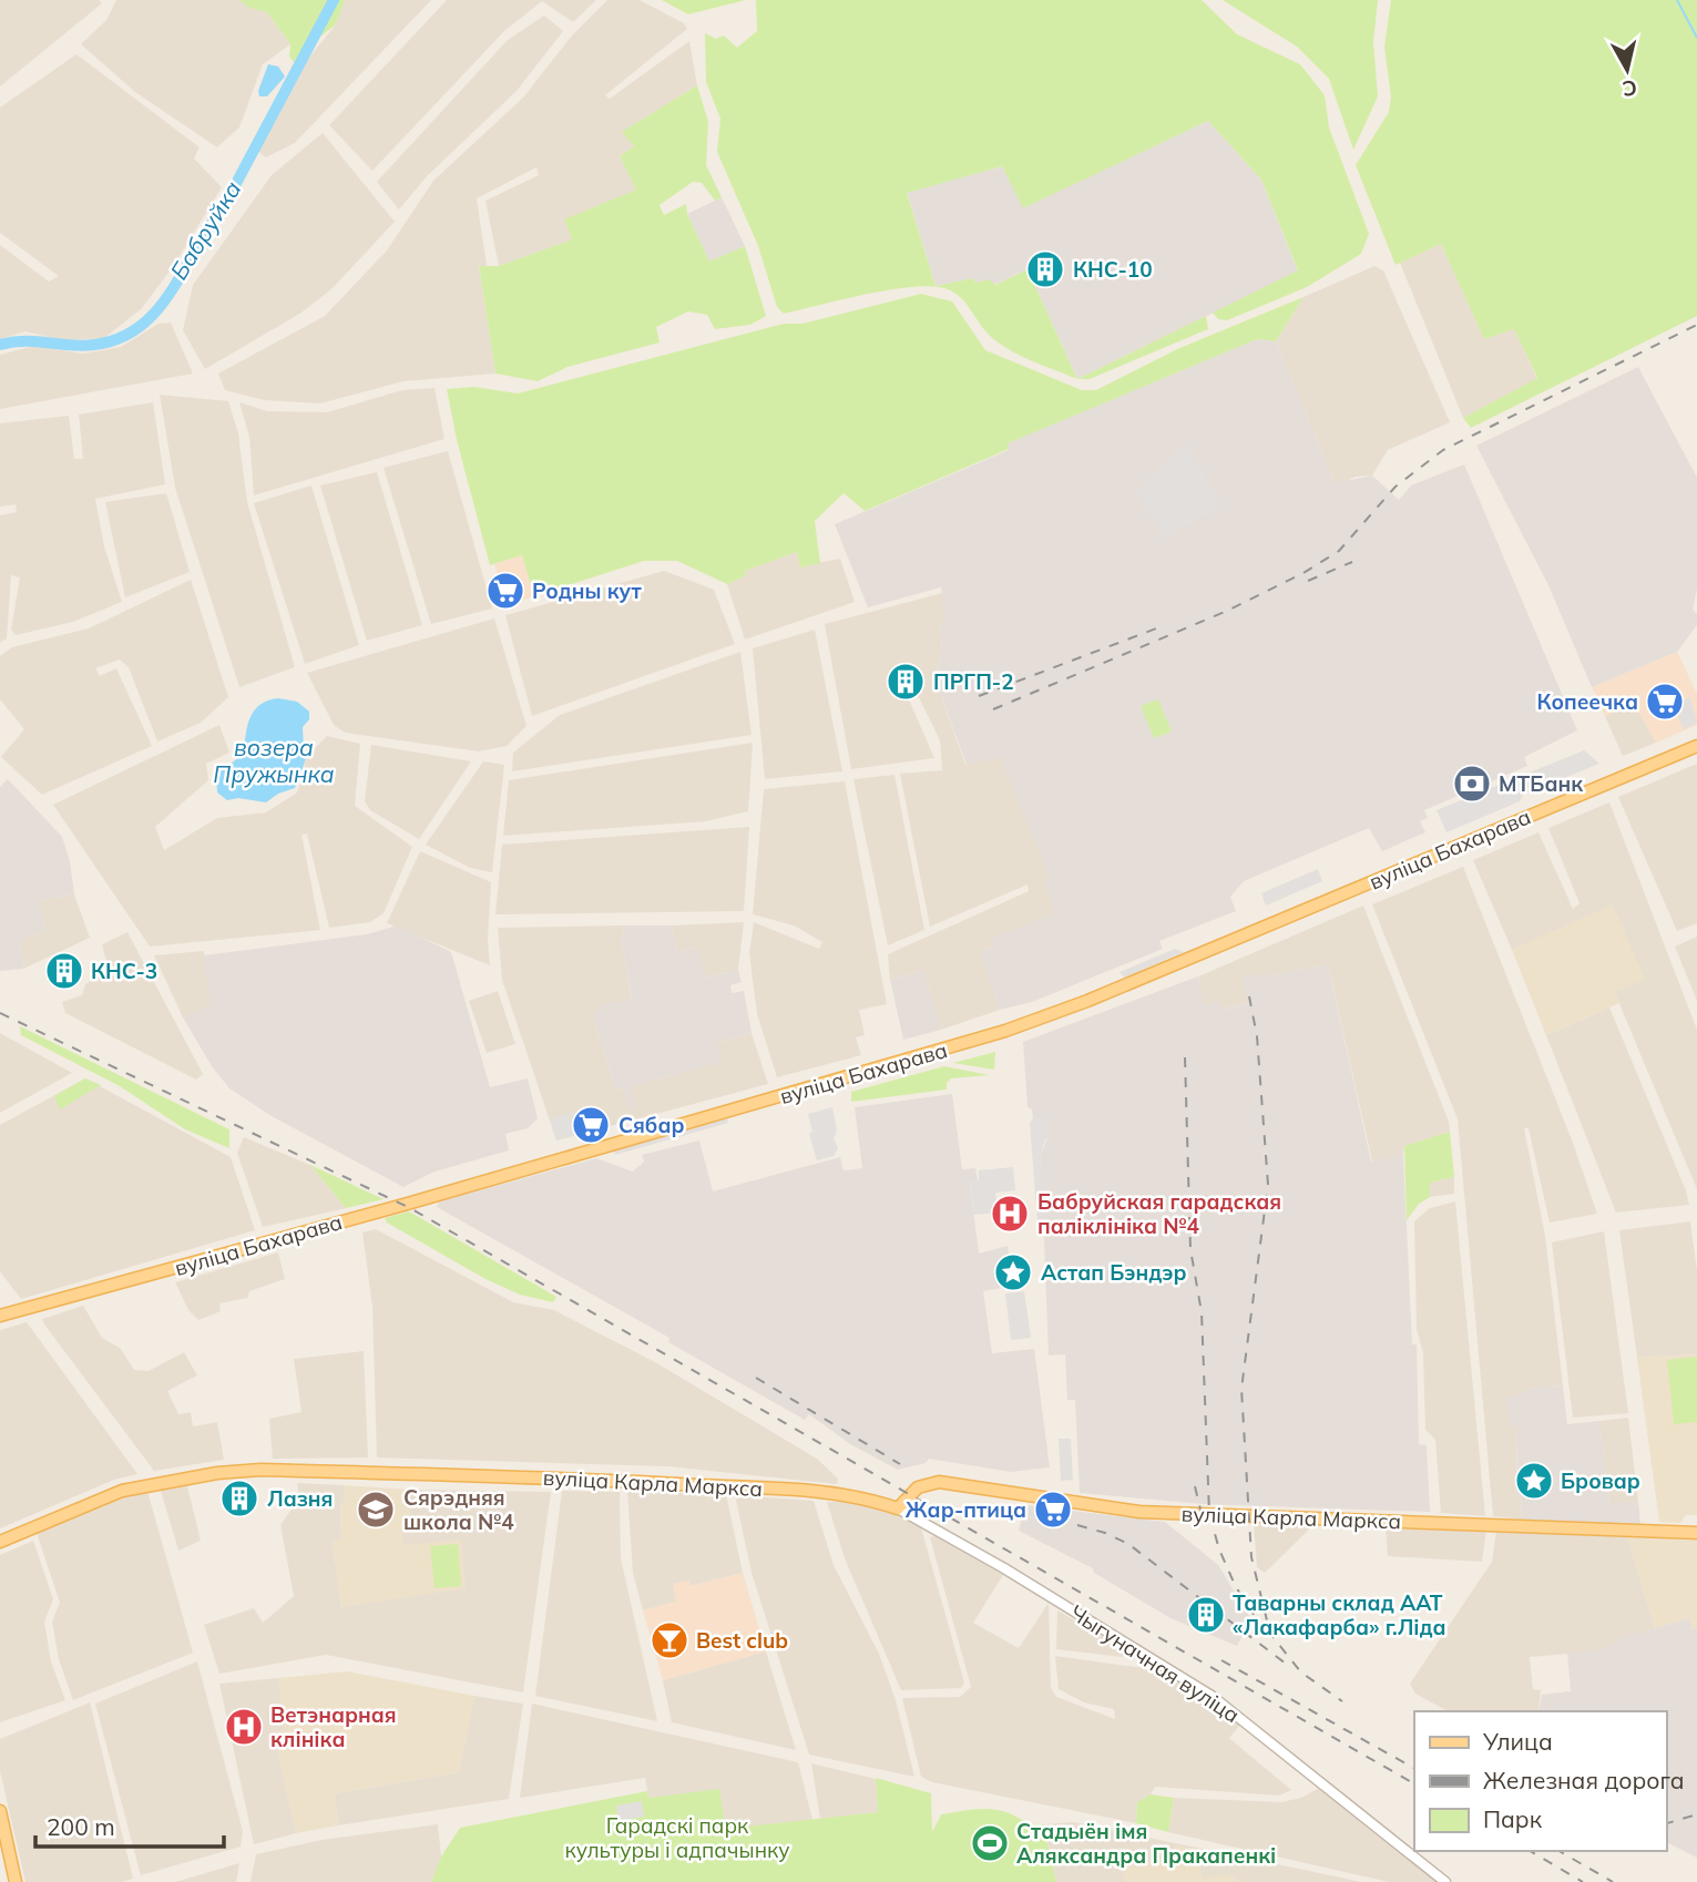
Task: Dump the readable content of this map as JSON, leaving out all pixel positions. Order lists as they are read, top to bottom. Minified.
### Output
{"streets":{"main road":["вуліца Бахарава","вуліца Карла Маркса"],"street":["Чыгуначная вуліца"]},"crossings":[["вуліца Карла Маркса","Чыгуначная вуліца"]],"water":["Бабруйка","возера Пружынка"],"parks":["Гарадскі парк культуры і адпачынку"],"places":{"building":["КНС-10","ПРГП-2","КНС-3","Лазня","Таварны склад ААТ «Лакафарба» г.Ліда"],"supermarket":["Родны кут","Копеечка","Сябар","Жар-птица"],"bank":["МТБанк"],"hospital":["Бабруйская гарадская паліклініка №4","Ветэнарная клініка"],"place":["Астап Бэндэр","Бровар"],"school or university":["Сярэдняя школа №4"],"bar":["Best club"],"sports":["Стадыён імя Аляксандра Пракапенкі"]},"legend":["Улица","Железная дорога","Парк"],"scale_bar":"200 m","north":"bottom"}
